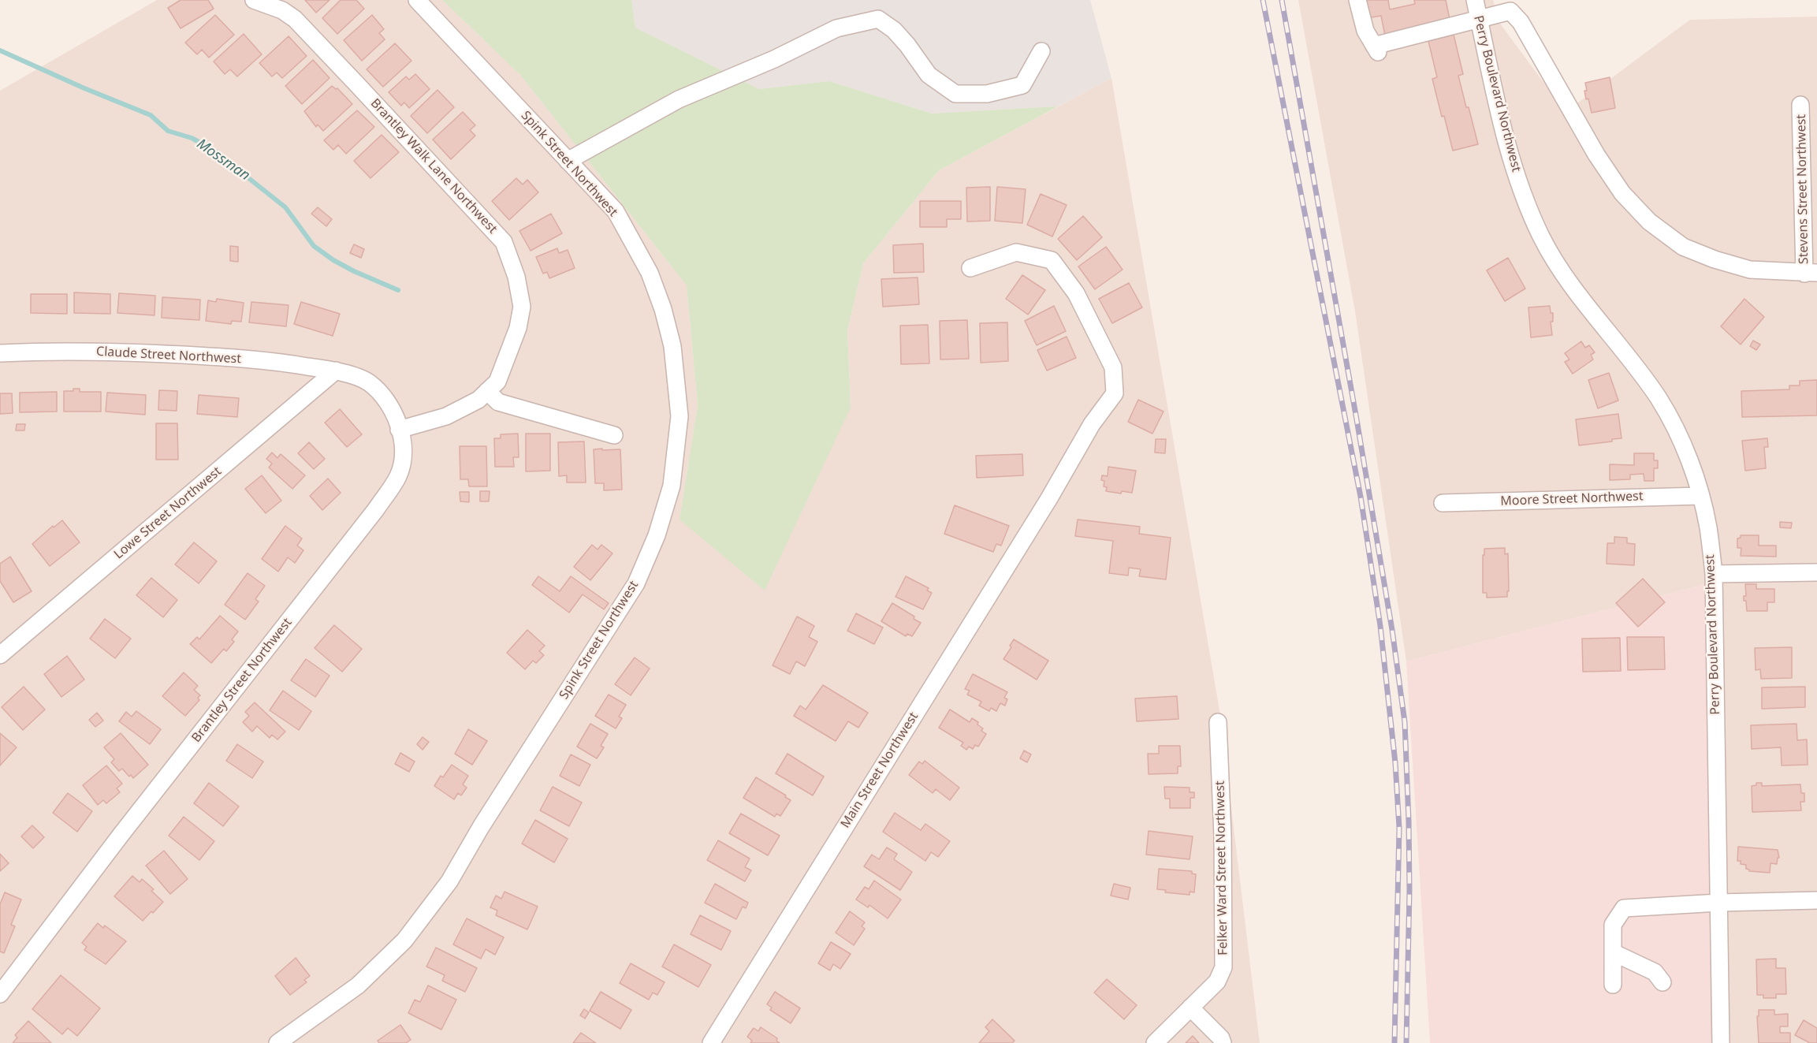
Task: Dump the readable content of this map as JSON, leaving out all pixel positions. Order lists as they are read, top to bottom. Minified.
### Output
{"streets":{"street":["Perry Boulevard Northwest","Spink Street Northwest","Brantley Walk Lane Northwest","Stevens Street Northwest","Claude Street Northwest","Moore Street Northwest","Lowe Street Northwest","Brantley Street Northwest","Main Street Northwest","Felker Ward Street Northwest"]},"crossings":[["Perry Boulevard Northwest","Moore Street Northwest"],["Brantley Walk Lane Northwest","Brantley Street Northwest"],["Claude Street Northwest","Lowe Street Northwest"],["Claude Street Northwest","Brantley Street Northwest"],["Lowe Street Northwest","Brantley Street Northwest"]],"water":["Mossman"]}
